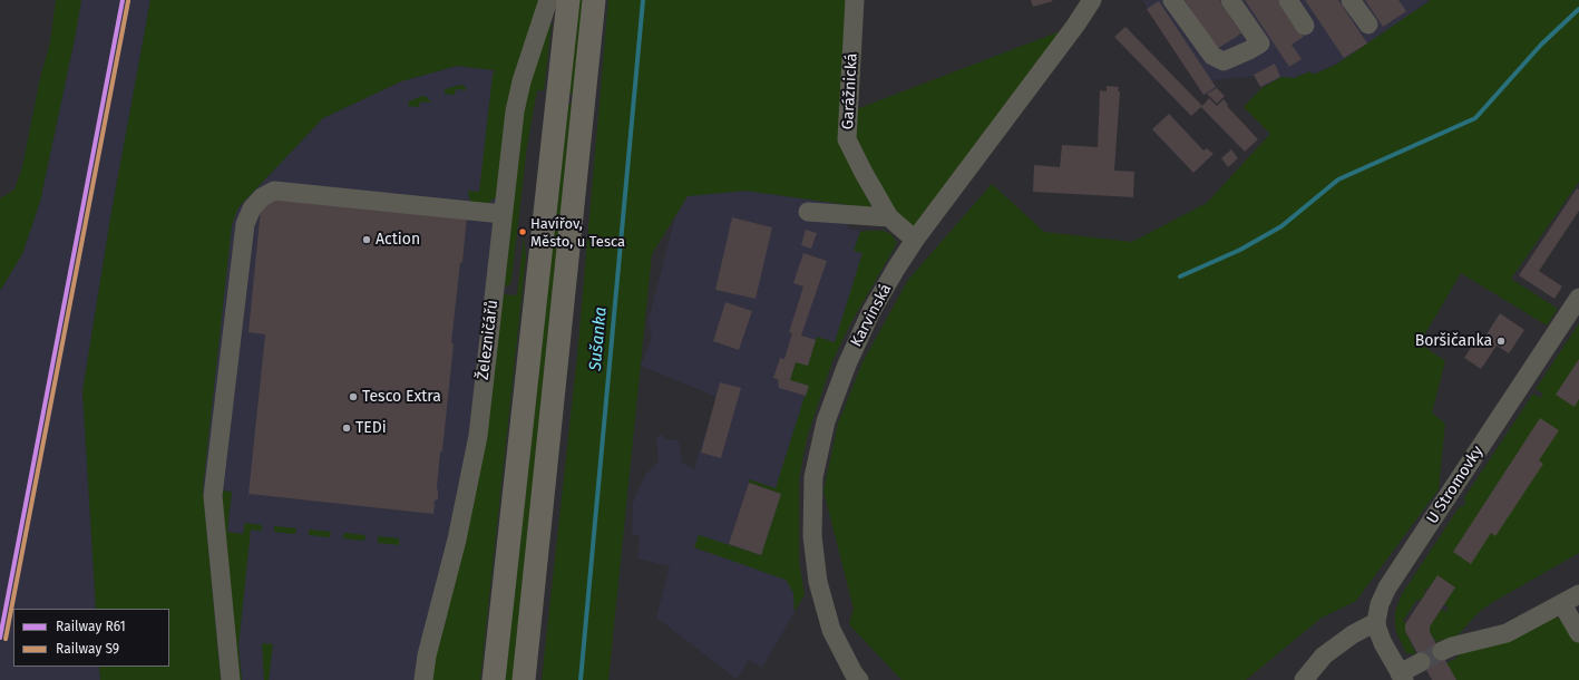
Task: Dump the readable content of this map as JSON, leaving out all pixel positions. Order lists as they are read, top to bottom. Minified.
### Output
{"streets":{"street":["Garážnická","Karvinská","Železničářů","U Stromovky"]},"crossings":[["Garážnická","Karvinská"]],"water":["Sušanka"],"places":["Havířov, Město, u Tesca","Action","Boršičanka","Tesco Extra","TEDi"],"lines":["rail line R61","rail line S9"],"legend":["Railway R61","Railway S9"]}
